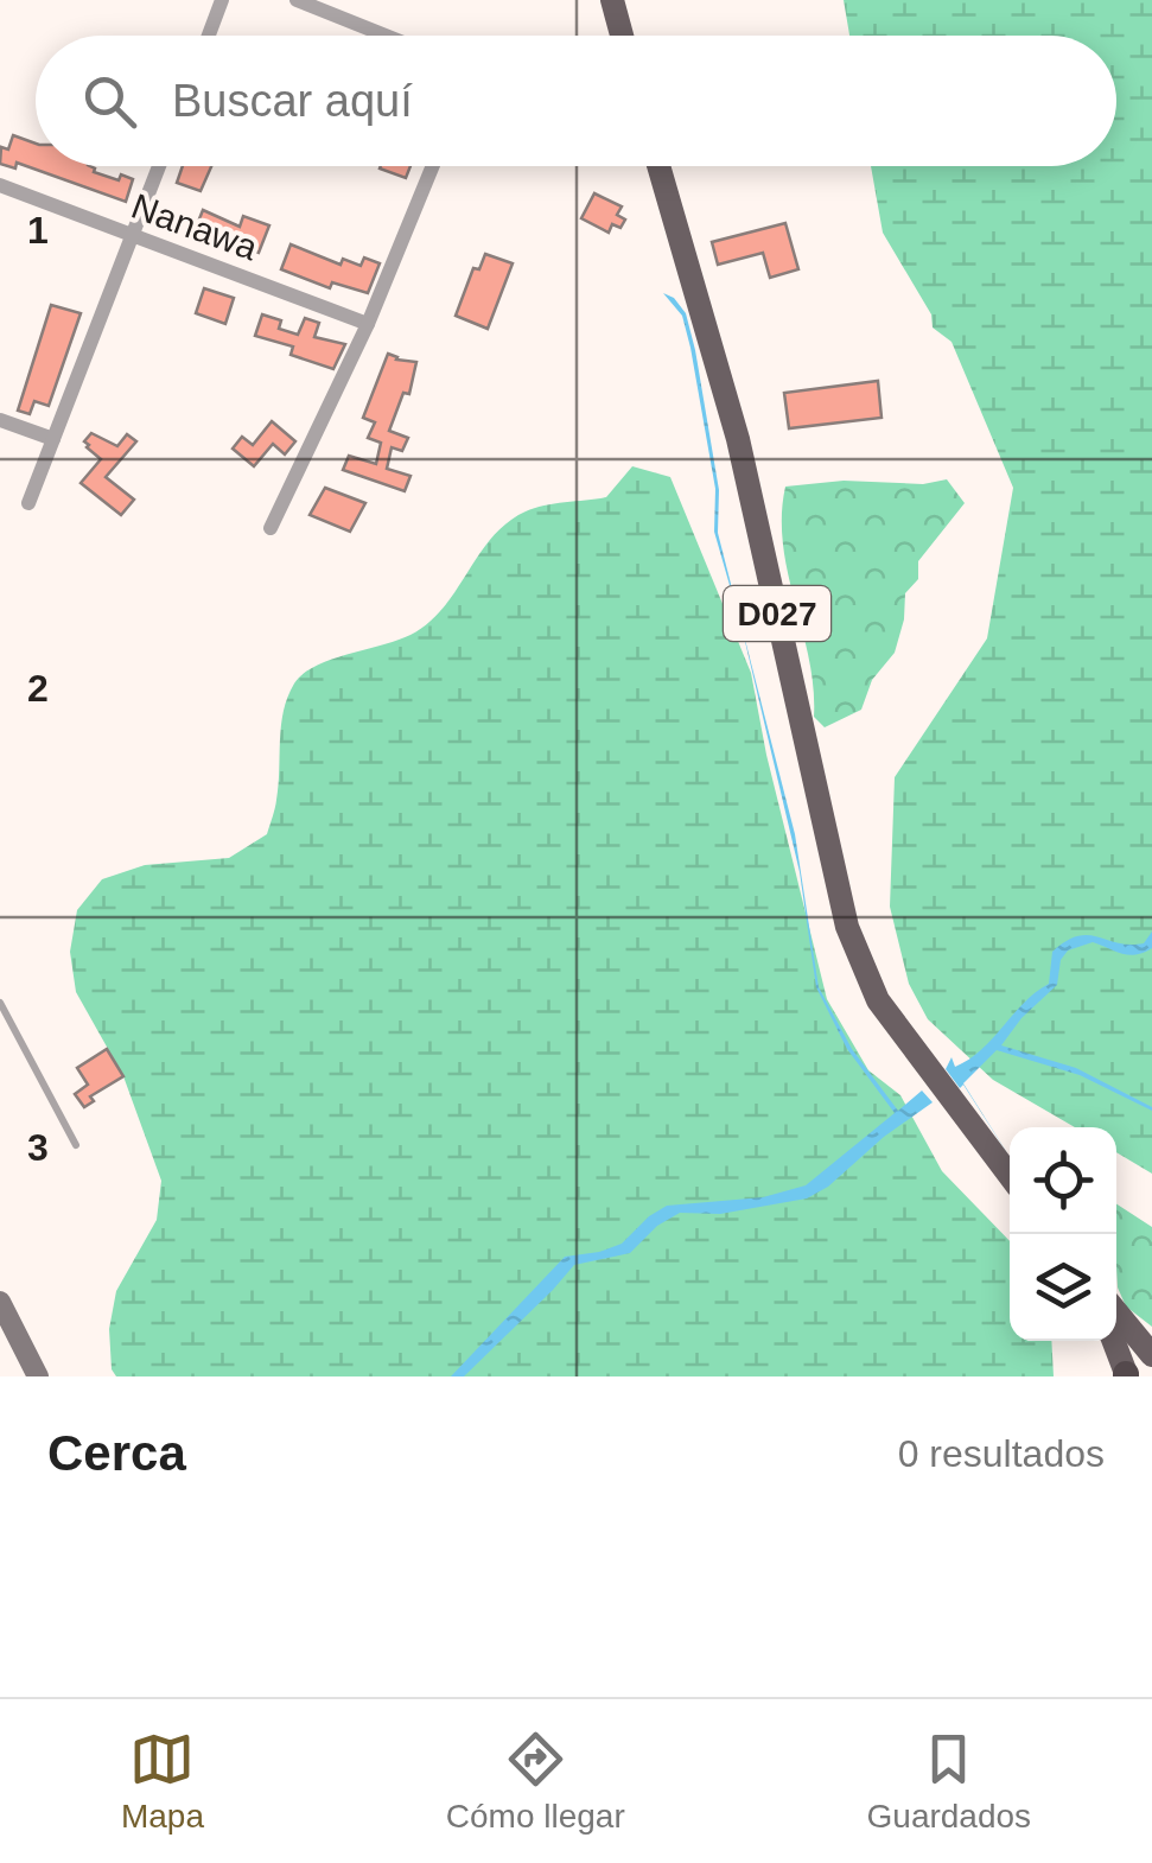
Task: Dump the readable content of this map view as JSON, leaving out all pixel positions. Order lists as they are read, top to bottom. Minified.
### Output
{"streets":{"main road":["D027"],"street":["Nanawa"]},"page":{"search":"Buscar aquí","heading":["Cerca","0 resultados"],"nav":["Mapa","Cómo llegar","Guardados"]},"grid":{"rows":["1","2","3"]}}
